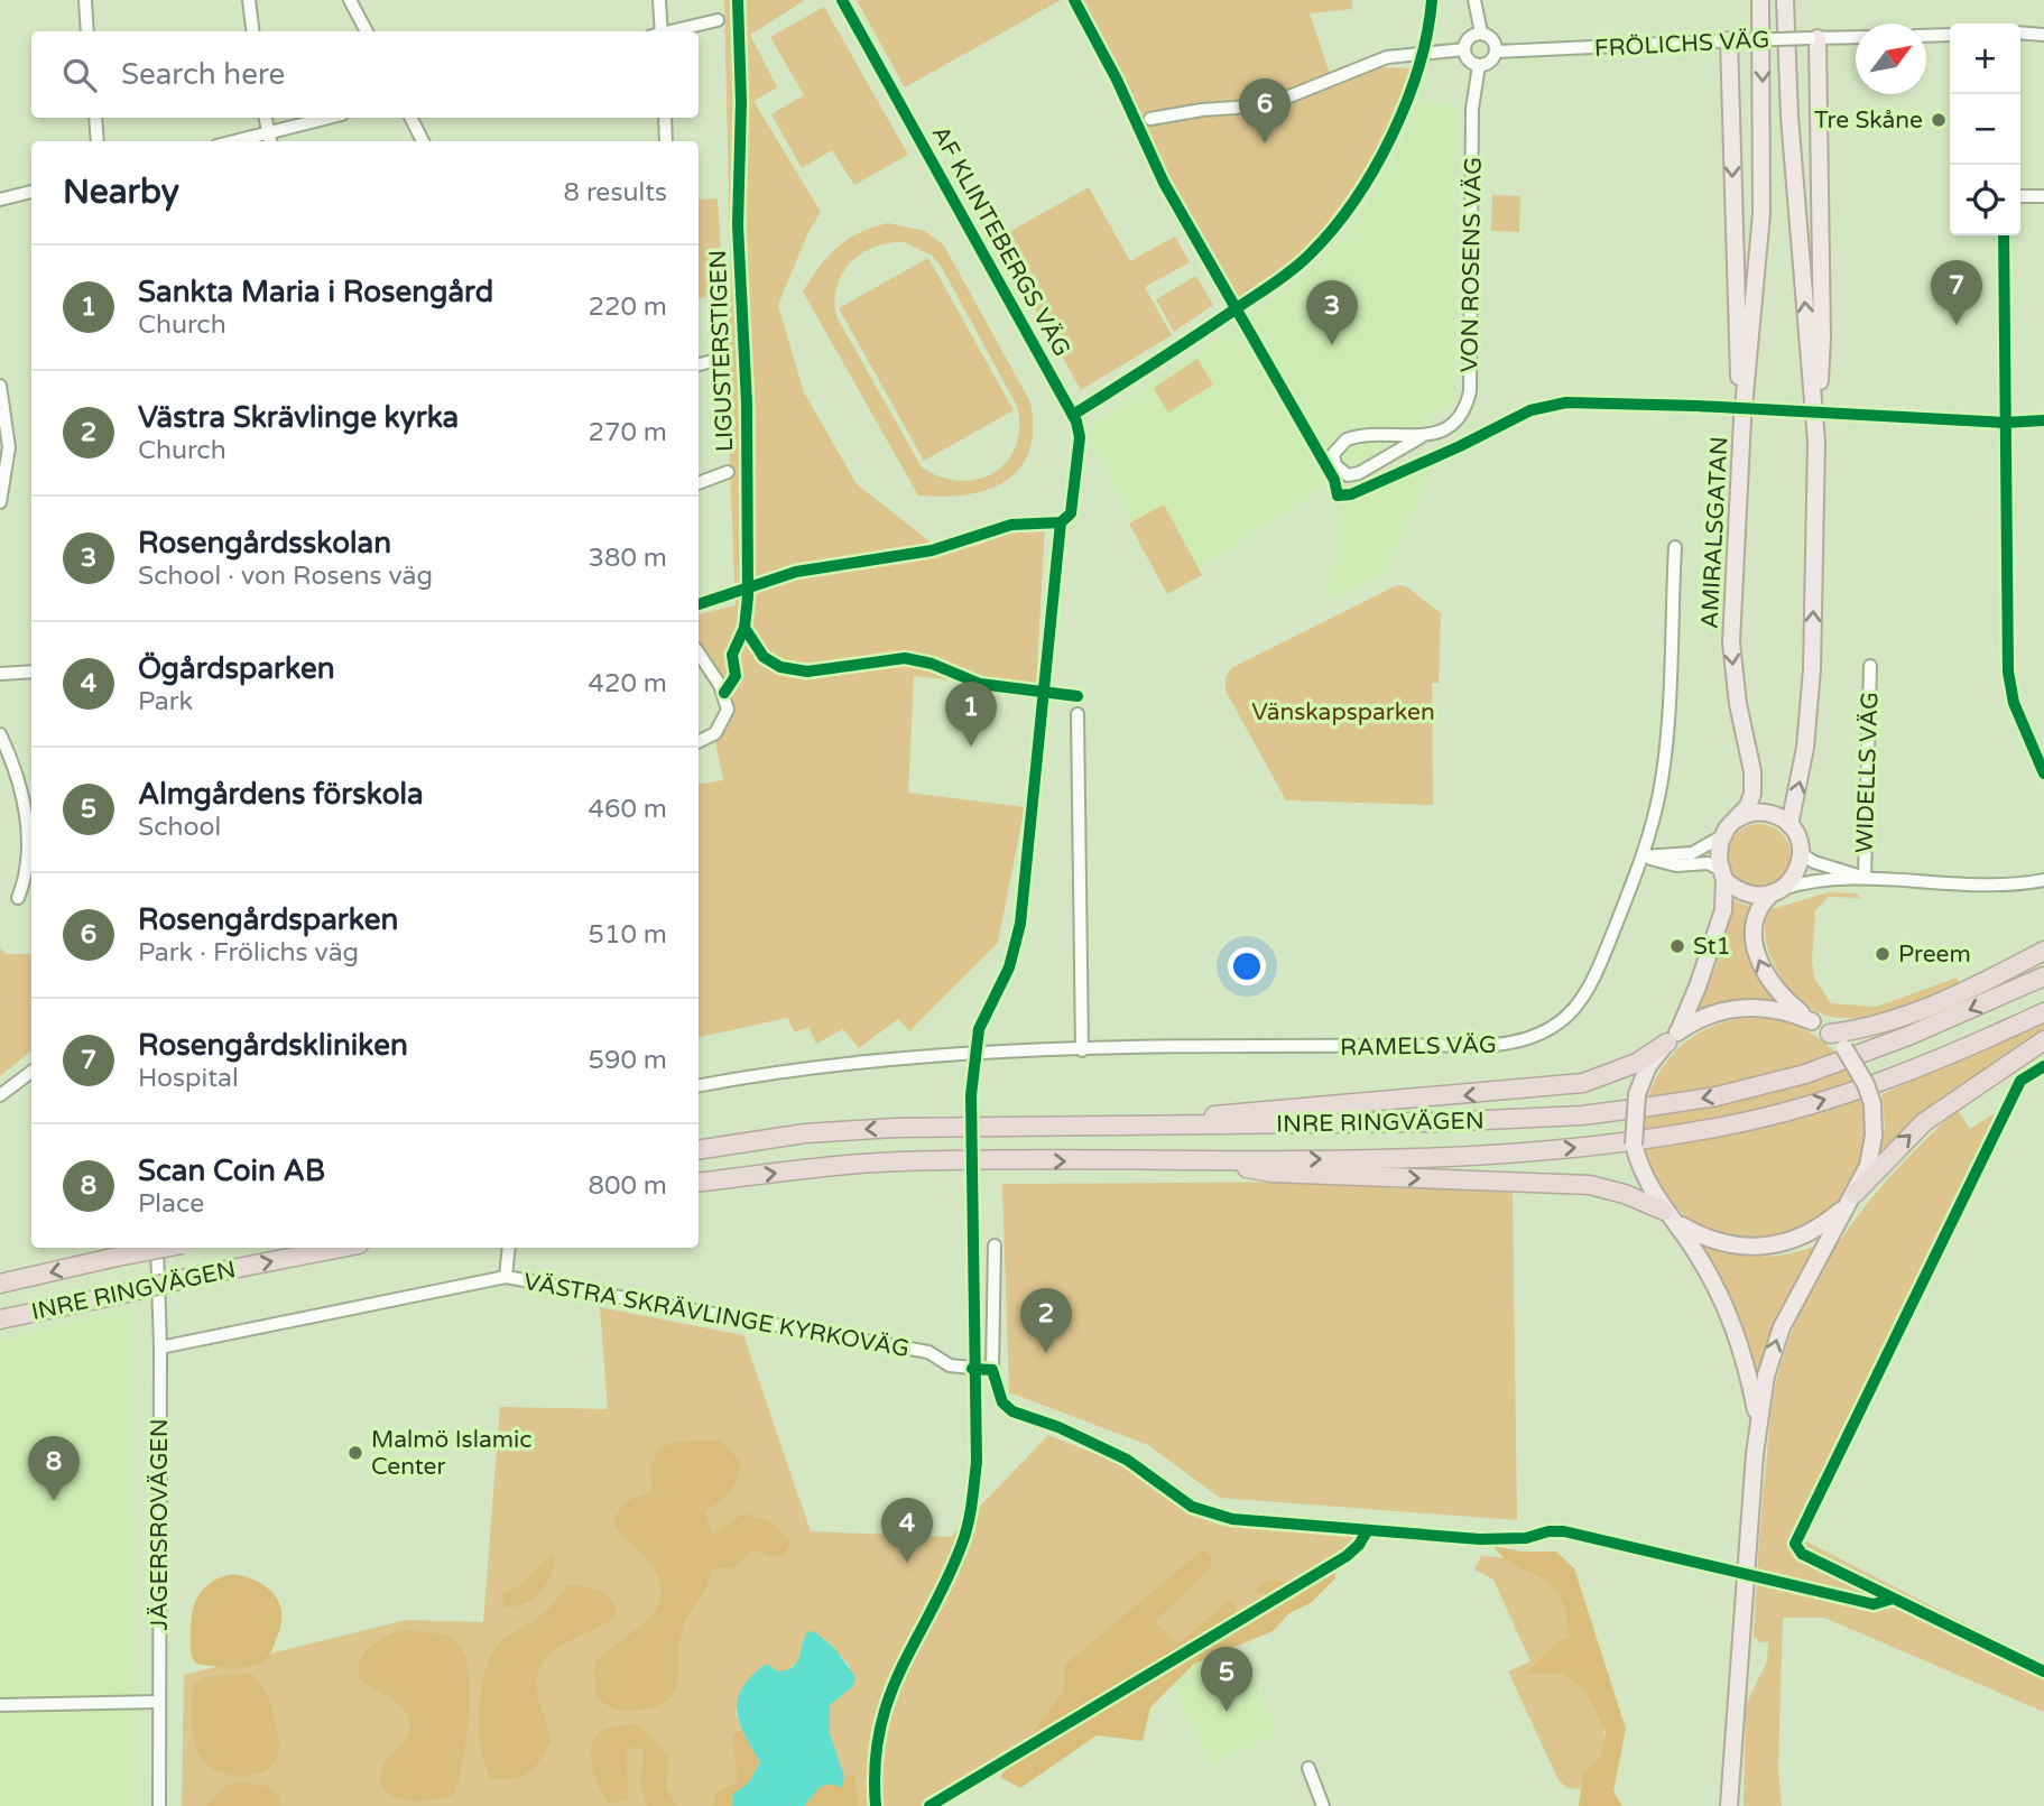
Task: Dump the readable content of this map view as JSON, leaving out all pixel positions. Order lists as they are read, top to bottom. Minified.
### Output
{"streets":{"highway":["INRE RINGVÄGEN"],"main road":["AMIRALSGATAN"],"street":["FRÖLICHS VÄG","VON ROSENS VÄG","WIDELLS VÄG","RAMELS VÄG","VÄSTRA SKRÄVLINGE KYRKOVÄG","JÄGERSROVÄGEN"],"cycle path":["AF KLINTEBERGS VÄG","LIGUSTERSTIGEN"]},"crossings":[["FRÖLICHS VÄG","VON ROSENS VÄG"],["VÄSTRA SKRÄVLINGE KYRKOVÄG","JÄGERSROVÄGEN"]],"parks":["Vänskapsparken"],"places":["Tre Skåne","St1","Preem","Malmö Islamic Center"],"north":"top right","page":{"map_buttons":["+","−"],"search":"Search here","pins":["6","7","3","1","2","8","4","5"],"heading":["Nearby","8 results"],"list":[{"mark":"1","name":"Sankta Maria i Rosengård","note":"Church","value":"220 m"},{"mark":"2","name":"Västra Skrävlinge kyrka","note":"Church","value":"270 m"},{"mark":"3","name":"Rosengårdsskolan","note":"School · von Rosens väg","value":"380 m"},{"mark":"4","name":"Ögårdsparken","note":"Park","value":"420 m"},{"mark":"5","name":"Almgårdens förskola","note":"School","value":"460 m"},{"mark":"6","name":"Rosengårdsparken","note":"Park · Frölichs väg","value":"510 m"},{"mark":"7","name":"Rosengårdskliniken","note":"Hospital","value":"590 m"},{"mark":"8","name":"Scan Coin AB","note":"Place","value":"800 m"}]}}
